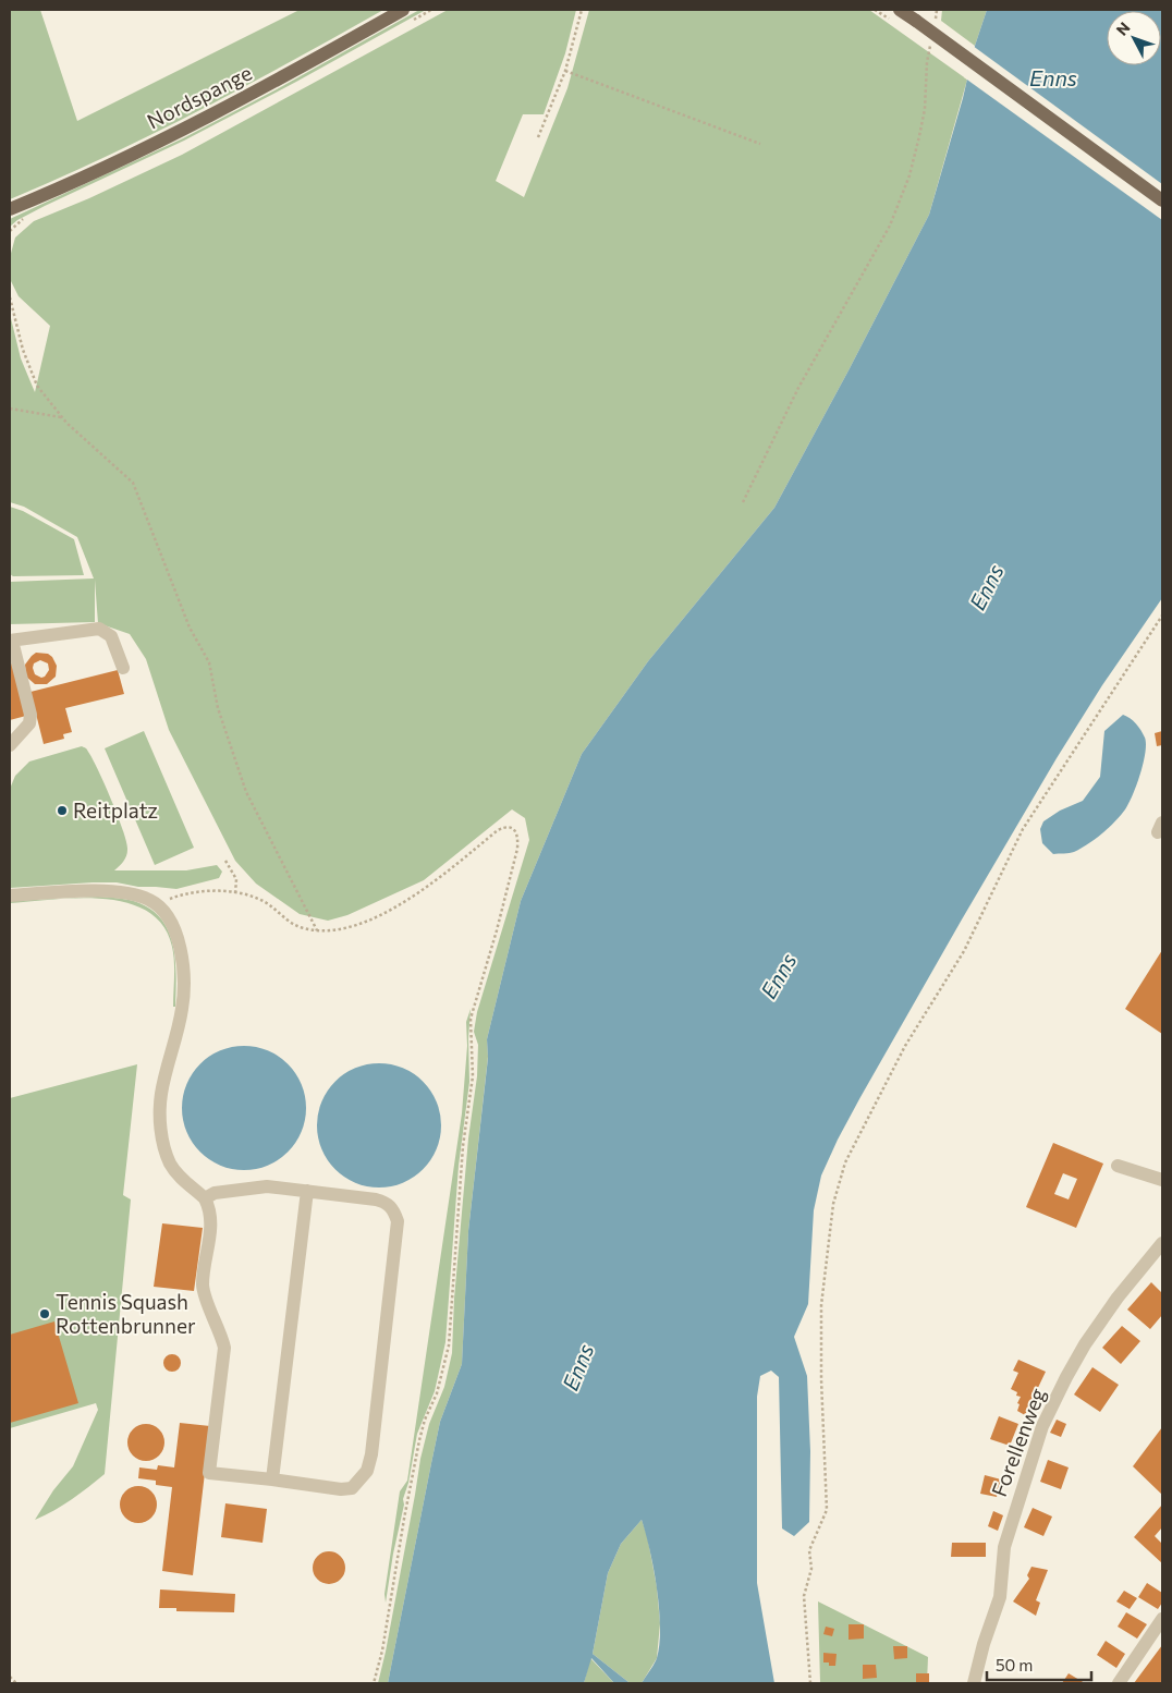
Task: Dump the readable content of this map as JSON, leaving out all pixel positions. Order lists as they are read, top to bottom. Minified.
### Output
{"streets":{"main road":["Nordspange"],"street":["Forellenweg"]},"water":["Enns"],"places":["Reitplatz","Tennis Squash Rottenbrunner"],"scale_bar":"50 m","north":"top left"}
